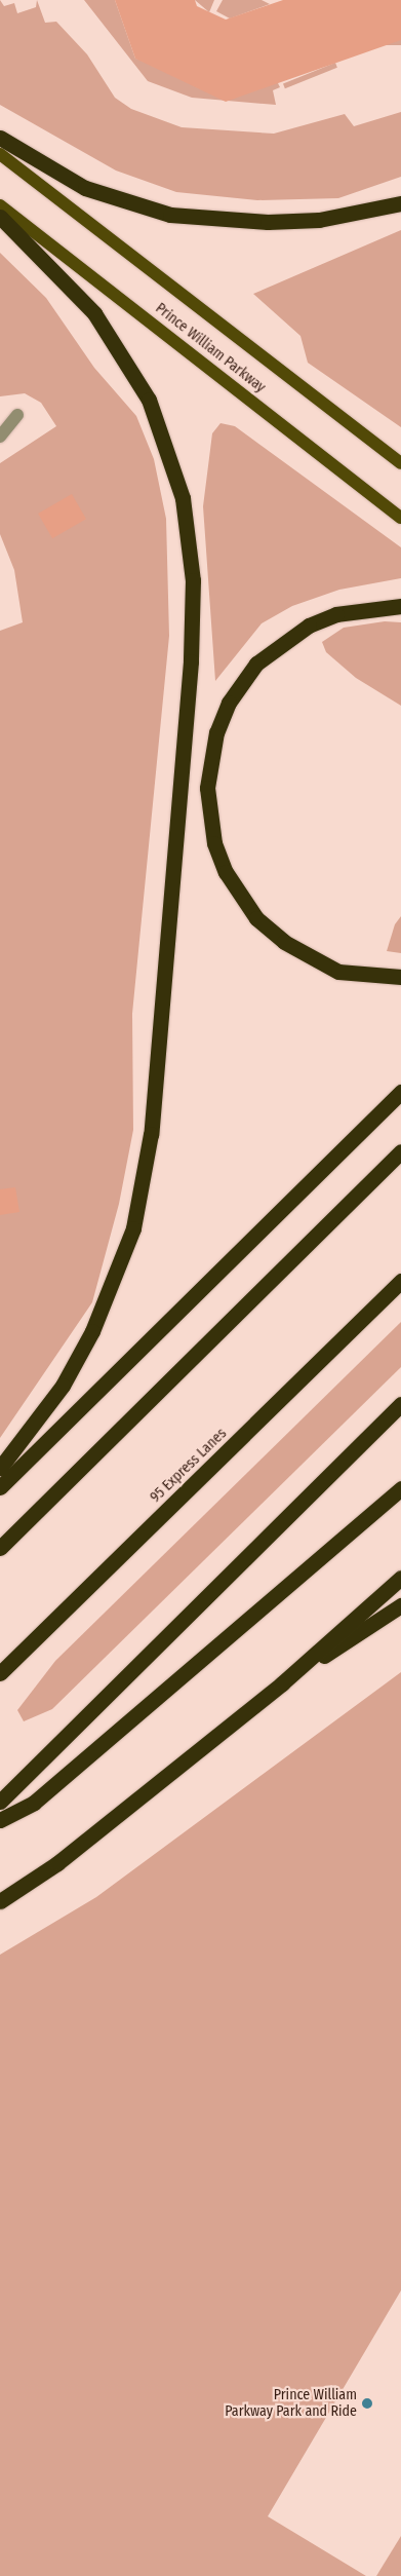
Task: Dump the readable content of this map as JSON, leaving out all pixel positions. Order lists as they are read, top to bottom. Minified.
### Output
{"streets":{"highway":["95 Express Lanes"],"main road":["Prince William Parkway"]},"places":["Prince William Parkway Park and Ride"]}
